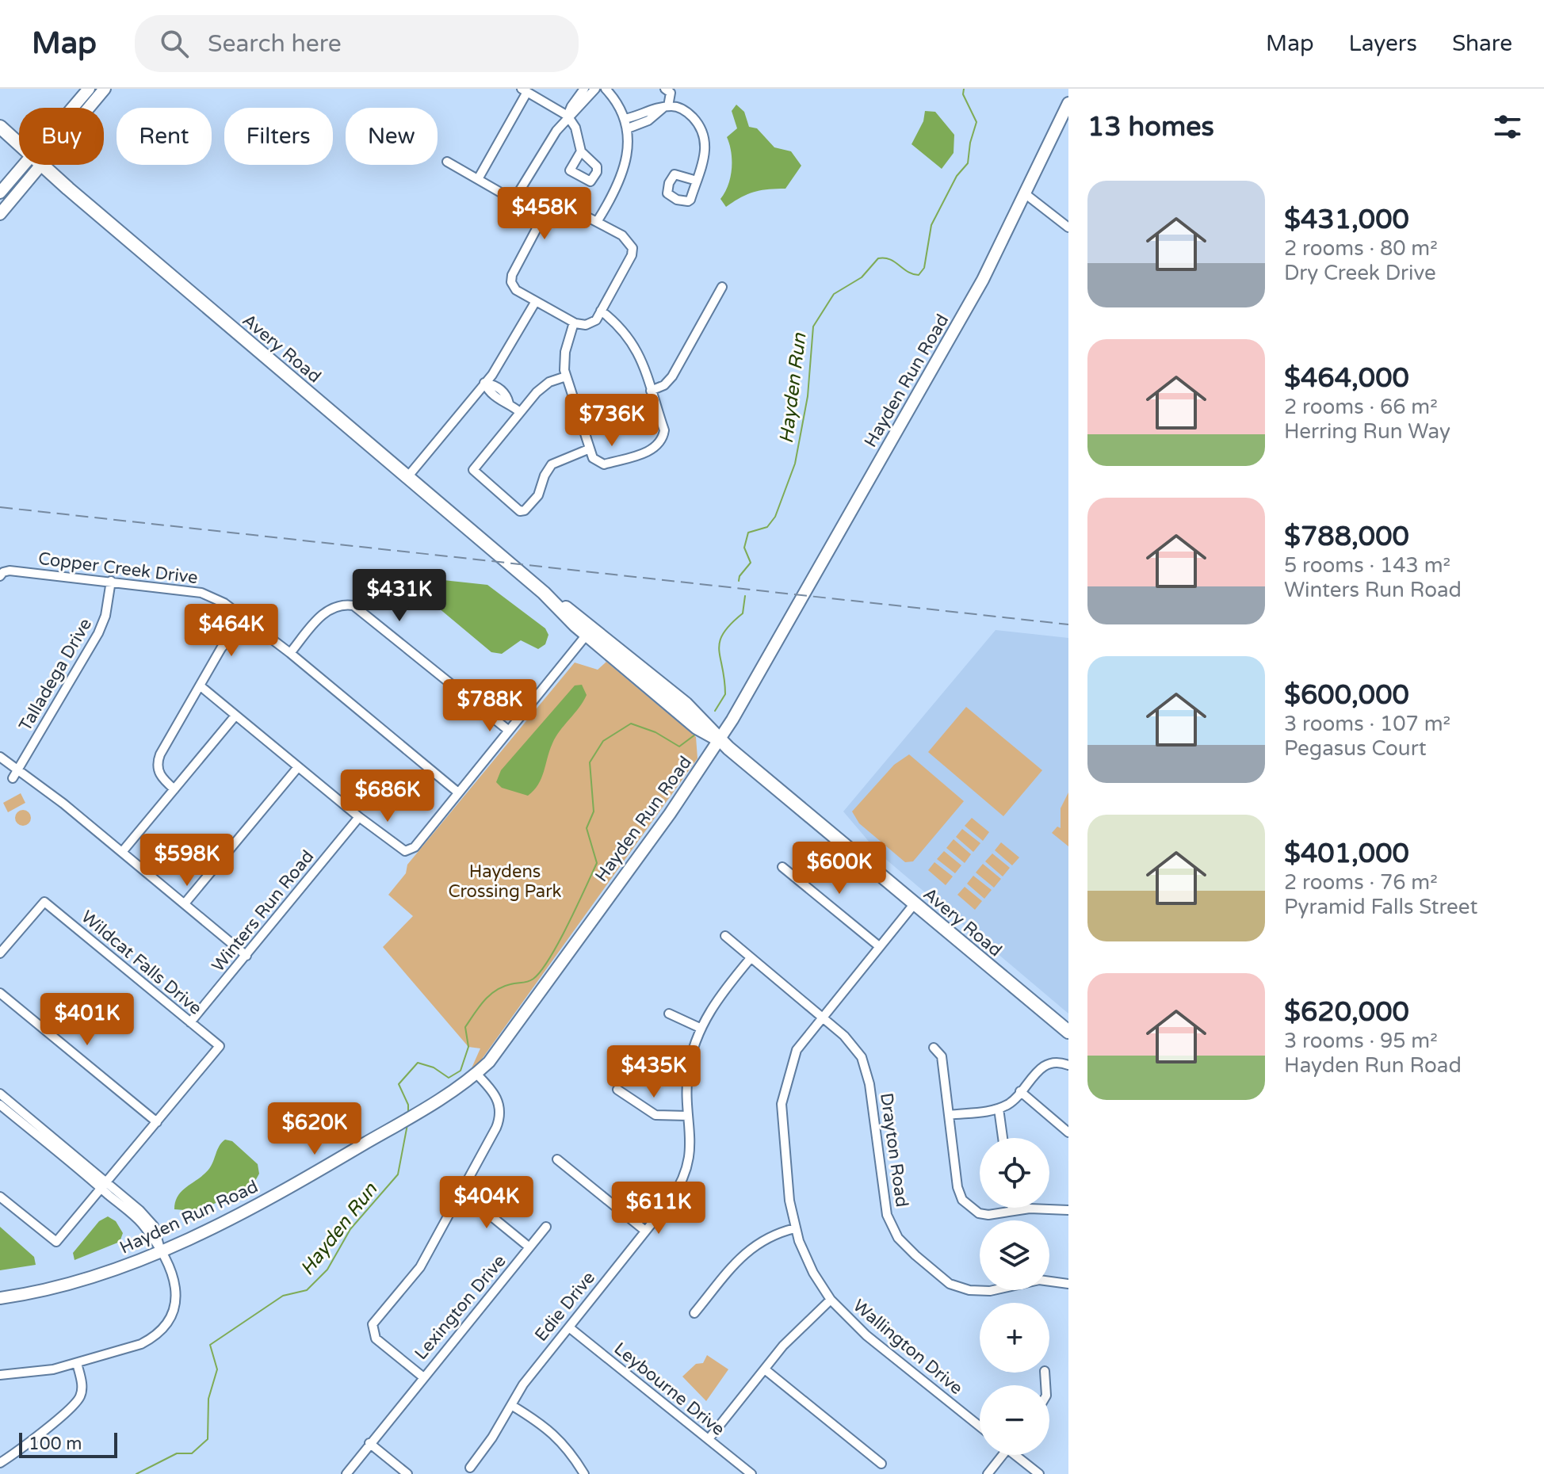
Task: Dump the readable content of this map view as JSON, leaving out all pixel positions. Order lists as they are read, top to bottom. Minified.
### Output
{"streets":{"main road":["Avery Road","Hayden Run Road"],"street":["Copper Creek Drive","Talladega Drive","Winters Run Road","Wildcat Falls Drive","Drayton Road","Edie Drive","Lexington Drive","Wallington Drive","Leybourne Drive"]},"crossings":[["Avery Road","Hayden Run Road"],["Avery Road","Wallington Drive"],["Copper Creek Drive","Talladega Drive"],["Winters Run Road","Wildcat Falls Drive"],["Drayton Road","Edie Drive"],["Drayton Road","Wallington Drive"],["Edie Drive","Leybourne Drive"]],"water":["Hayden Run"],"parks":["Haydens Crossing Park"],"scale_bar":"100 m","page":{"header":"Map","search":"Search here","nav":["Map","Layers","Share"],"heading":"13 homes","chip":["Buy","Rent","Filters","New"],"list":[{"name":"$431,000","note":"2 rooms · 80 m² · Dry Creek Drive"},{"name":"$464,000","note":"2 rooms · 66 m² · Herring Run Way"},{"name":"$788,000","note":"5 rooms · 143 m² · Winters Run Road"},{"name":"$600,000","note":"3 rooms · 107 m² · Pegasus Court"},{"name":"$401,000","note":"2 rooms · 76 m² · Pyramid Falls Street"},{"name":"$620,000","note":"3 rooms · 95 m² · Hayden Run Road"}],"price":["$458K","$736K","$431K","$464K","$788K","$686K","$598K","$600K","$401K","$435K","$620K","$404K","$611K"],"map_buttons":["+","−"],"scale":"100 m"}}
